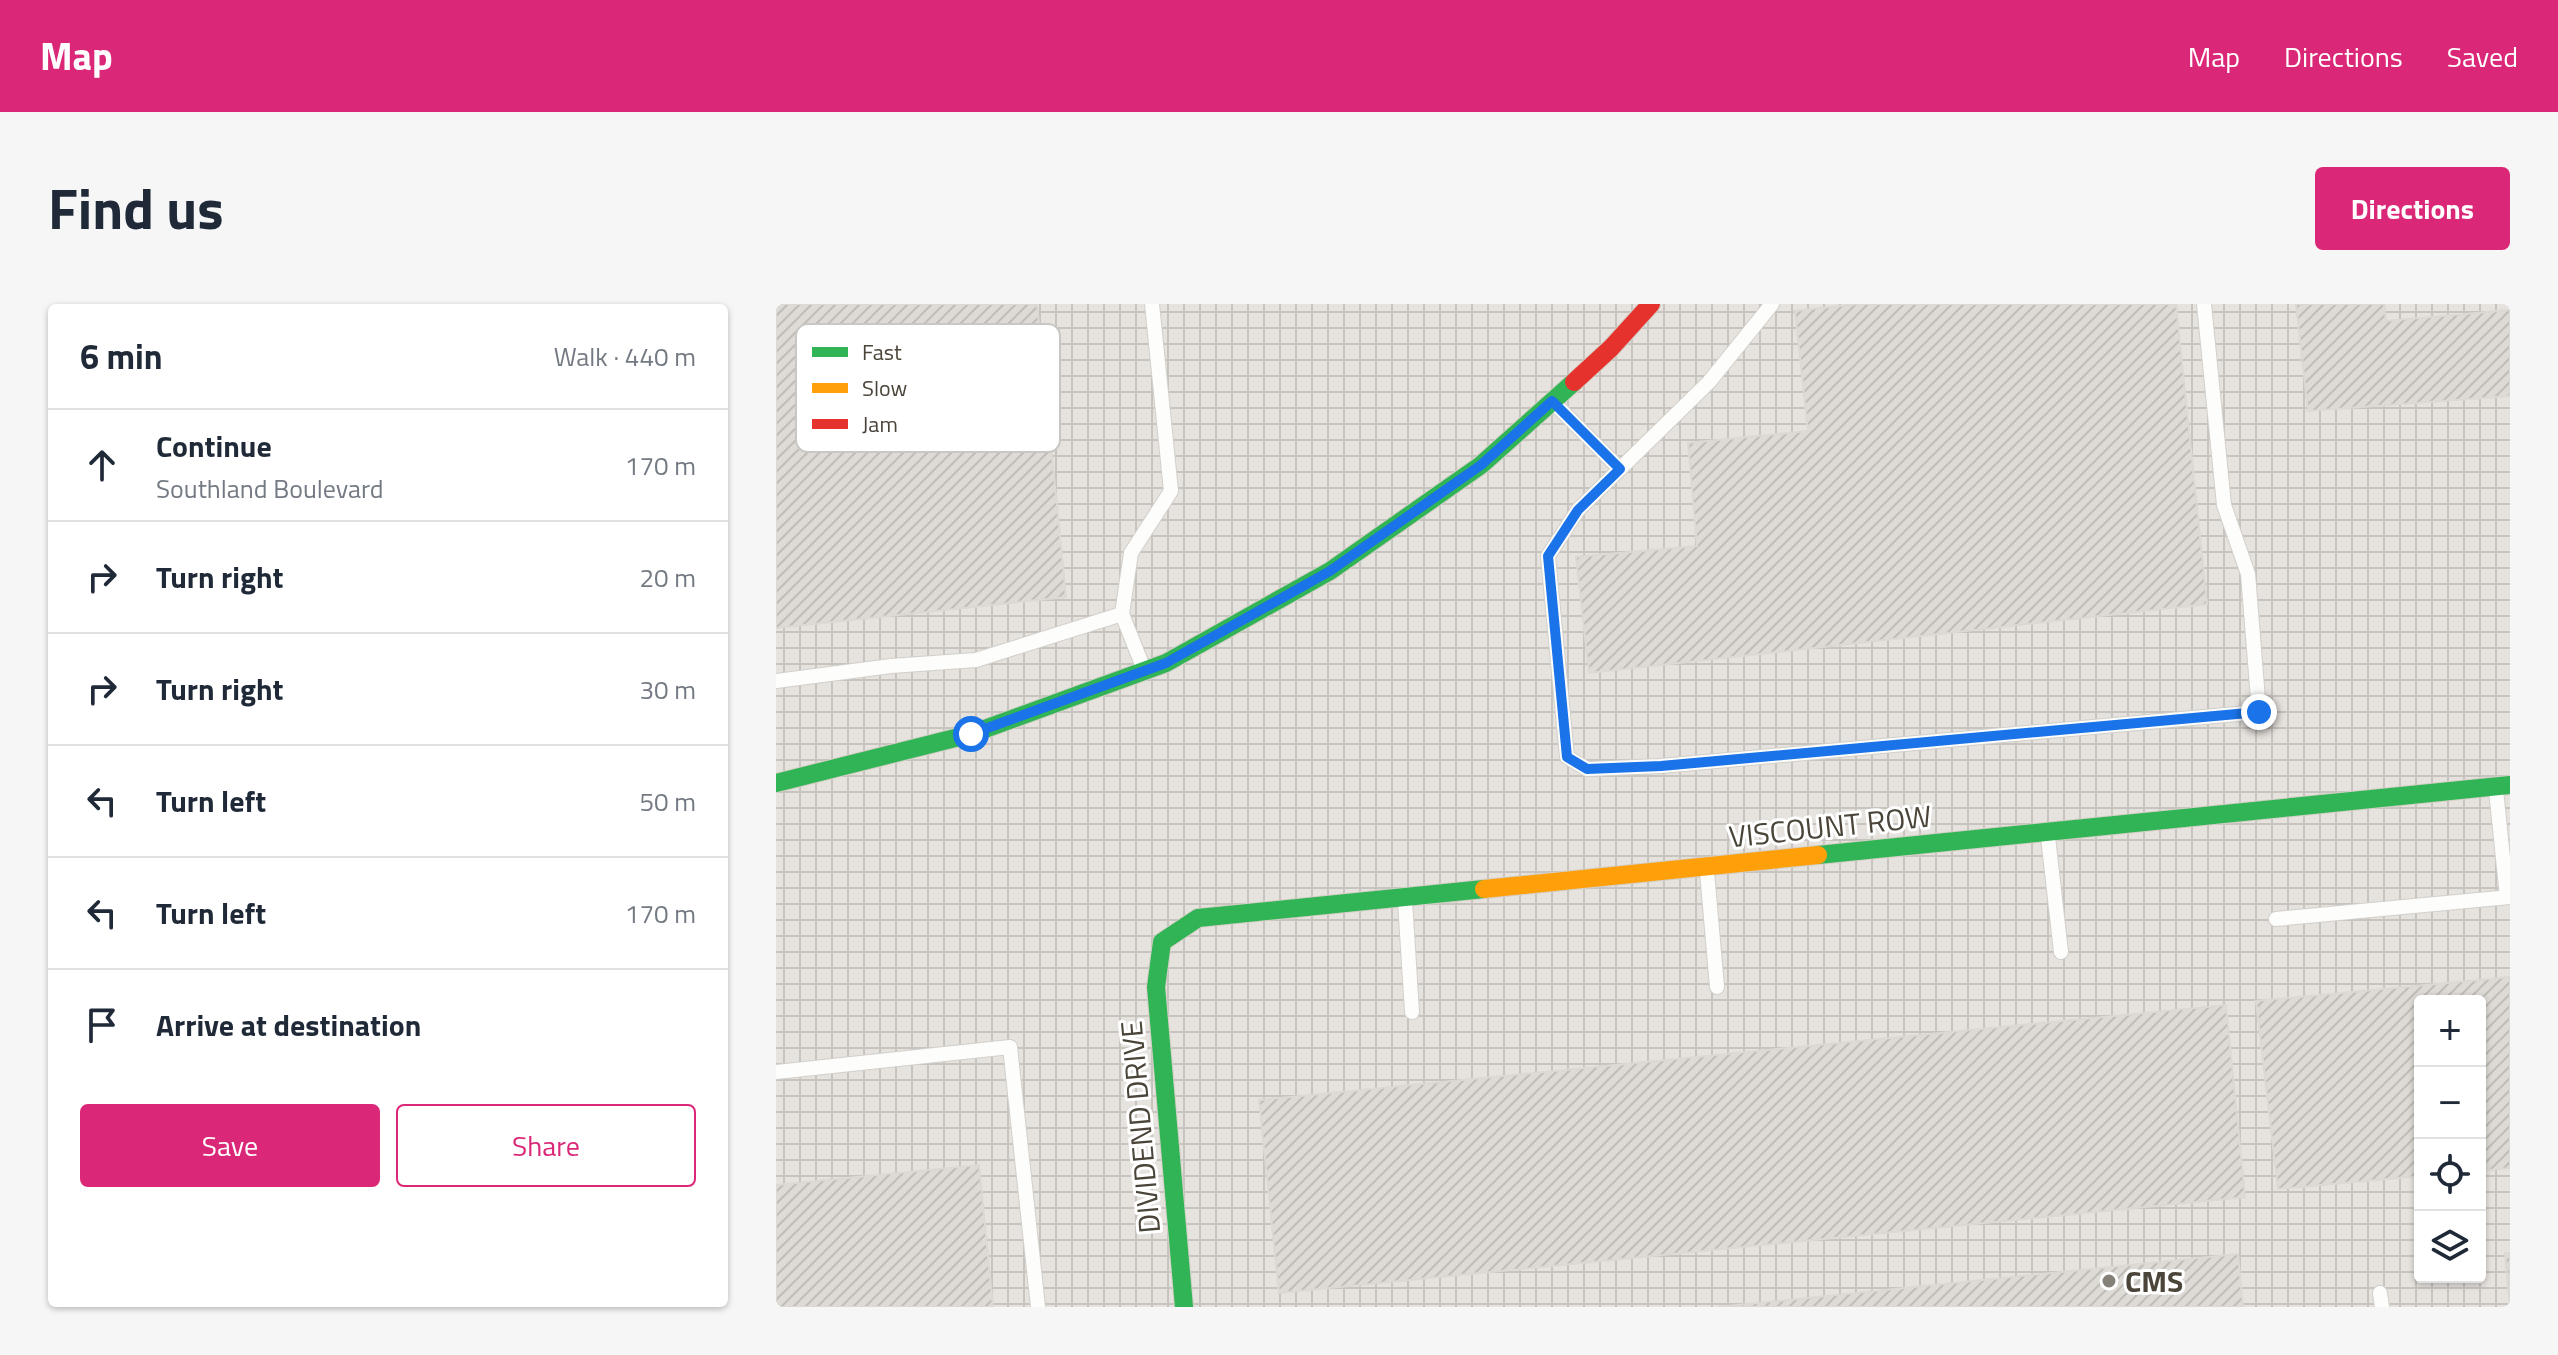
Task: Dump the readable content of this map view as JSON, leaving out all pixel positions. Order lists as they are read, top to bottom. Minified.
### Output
{"streets":{"street":["VISCOUNT ROW","DIVIDEND DRIVE"]},"crossings":[["VISCOUNT ROW","DIVIDEND DRIVE"]],"places":["CMS"],"legend":["Fast","Slow","Jam"],"page":{"header":"Map","nav":["Map","Directions","Saved"],"title":"Find us","buttons":["Directions",["Save","Share"]],"heading":["6 min","Walk · 440 m"],"list":[["Continue","Southland Boulevard","170 m"],["Turn right","20 m"],["Turn right","30 m"],["Turn left","50 m"],["Turn left","170 m"],"Arrive at destination"],"map_buttons":["+","−"]}}
